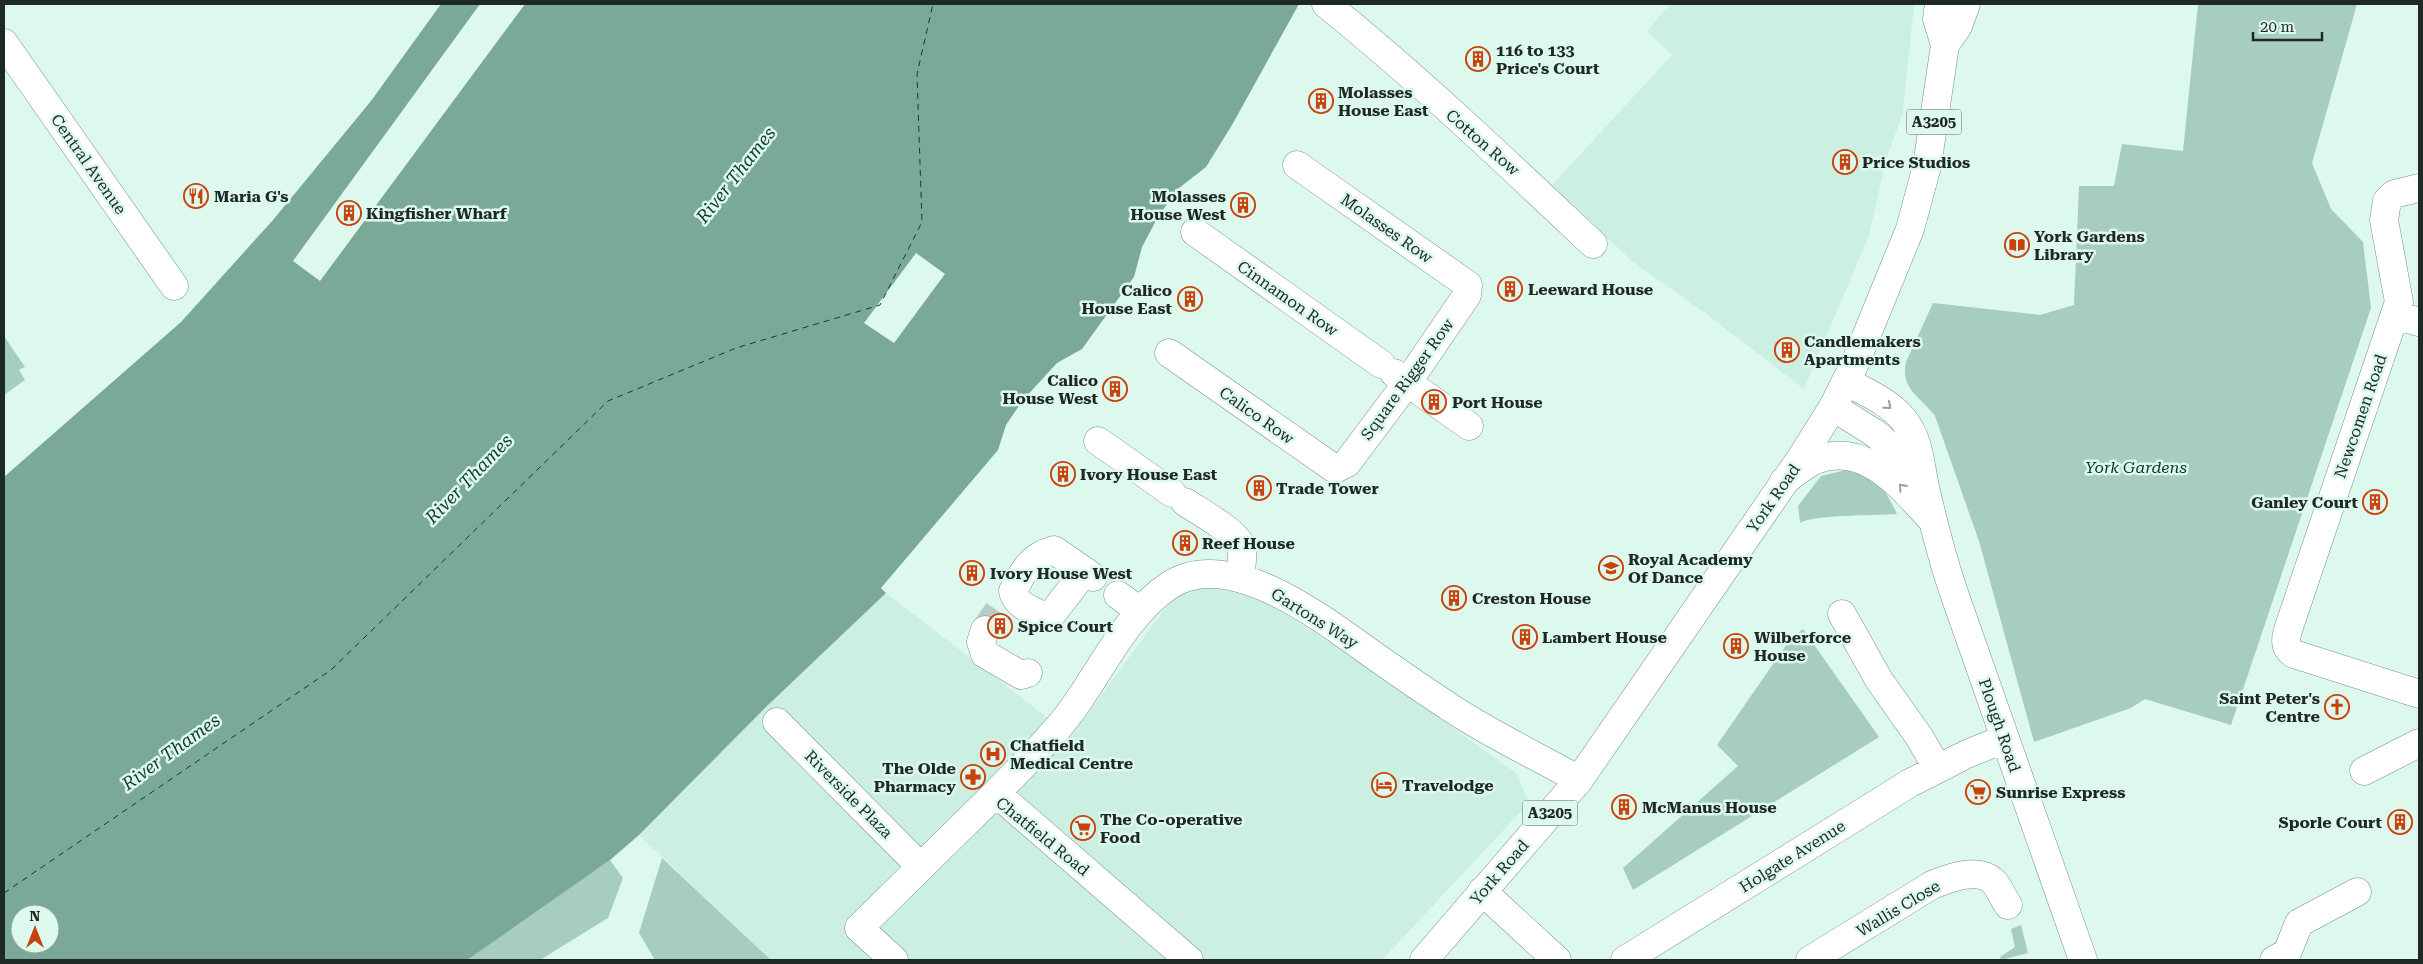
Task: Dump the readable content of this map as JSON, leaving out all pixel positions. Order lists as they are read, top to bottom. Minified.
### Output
{"streets":{"main road":["A3205","Cotton Row","Central Avenue","Molasses Row","Cinnamon Row","Square Rigger Row","Calico Row","Newcomen Road","York Road","Gartons Way","Plough Road","Riverside Plaza","Chatfield Road","Holgate Avenue","Wallis Close"]},"crossings":[["Molasses Row","Square Rigger Row"],["Cinnamon Row","Square Rigger Row"],["Square Rigger Row","Calico Row"],["York Road","Gartons Way"],["York Road","Plough Road"],["Gartons Way","Chatfield Road"],["Plough Road","Holgate Avenue"],["Riverside Plaza","Chatfield Road"]],"water":["River Thames"],"parks":["York Gardens"],"places":{"building":["116 to 133 Price's Court","Molasses House East","Price Studios","Molasses House West","Kingfisher Wharf","Leeward House","Calico House East","Candlemakers Apartments","Calico House West","Port House","Ivory House East","Trade Tower","Ganley Court","Reef House","Ivory House West","Creston House","Spice Court","Lambert House","Wilberforce House","McManus House","Sporle Court"],"restaurant":["Maria G's"],"library":["York Gardens Library"],"school or university":["Royal Academy Of Dance"],"church":["Saint Peter's Centre"],"hospital":["Chatfield Medical Centre"],"pharmacy":["The Olde Pharmacy"],"hotel":["Travelodge"],"supermarket":["Sunrise Express","The Co-operative Food"]},"scale_bar":"20 m","north":"top"}
